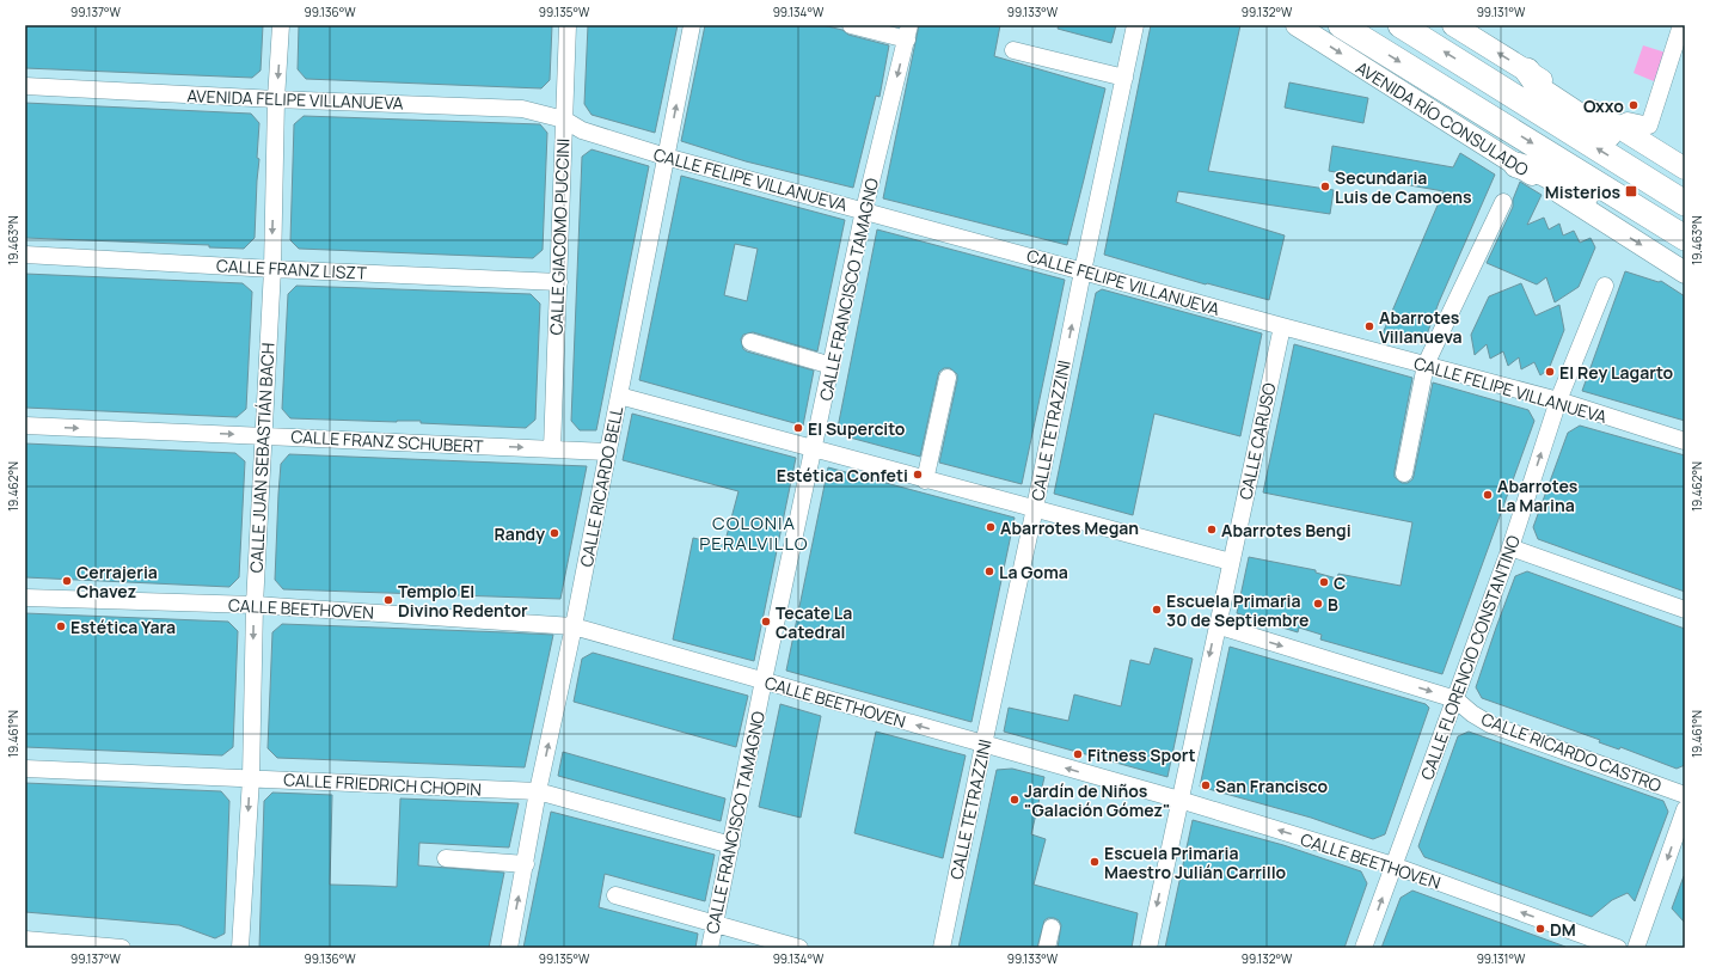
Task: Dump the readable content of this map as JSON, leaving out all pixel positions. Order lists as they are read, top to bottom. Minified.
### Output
{"streets":{"main road":["AVENIDA RÍO CONSULADO"],"street":["AVENIDA FELIPE VILLANUEVA","CALLE FELIPE VILLANUEVA","CALLE GIACOMO PUCCINI","CALLE FRANZ LISZT","CALLE FRANCISCO TAMAGNO","CALLE TETRAZZINI","CALLE FRANZ SCHUBERT","CALLE CARUSO","CALLE JUAN SEBASTIÁN BACH","CALLE RICARDO BELL","CALLE BEETHOVEN","CALLE FLORENCIO CONSTANTINO","CALLE RICARDO CASTRO","CALLE FRIEDRICH CHOPIN"]},"crossings":[["AVENIDA FELIPE VILLANUEVA","CALLE FELIPE VILLANUEVA"],["AVENIDA FELIPE VILLANUEVA","CALLE GIACOMO PUCCINI"],["AVENIDA FELIPE VILLANUEVA","CALLE JUAN SEBASTIÁN BACH"],["CALLE FELIPE VILLANUEVA","CALLE GIACOMO PUCCINI"],["CALLE FELIPE VILLANUEVA","CALLE FRANCISCO TAMAGNO"],["CALLE FELIPE VILLANUEVA","CALLE TETRAZZINI"],["CALLE FELIPE VILLANUEVA","CALLE CARUSO"],["CALLE FELIPE VILLANUEVA","CALLE RICARDO BELL"],["CALLE FELIPE VILLANUEVA","CALLE FLORENCIO CONSTANTINO"],["CALLE GIACOMO PUCCINI","CALLE FRANZ LISZT"],["CALLE GIACOMO PUCCINI","CALLE FRANZ SCHUBERT"],["CALLE FRANZ LISZT","CALLE JUAN SEBASTIÁN BACH"],["CALLE FRANCISCO TAMAGNO","CALLE BEETHOVEN"],["CALLE FRANCISCO TAMAGNO","CALLE FRIEDRICH CHOPIN"],["CALLE TETRAZZINI","CALLE BEETHOVEN"],["CALLE FRANZ SCHUBERT","CALLE JUAN SEBASTIÁN BACH"],["CALLE FRANZ SCHUBERT","CALLE RICARDO BELL"],["CALLE CARUSO","CALLE BEETHOVEN"],["CALLE CARUSO","CALLE RICARDO CASTRO"],["CALLE JUAN SEBASTIÁN BACH","CALLE BEETHOVEN"],["CALLE JUAN SEBASTIÁN BACH","CALLE FRIEDRICH CHOPIN"],["CALLE RICARDO BELL","CALLE BEETHOVEN"],["CALLE RICARDO BELL","CALLE FRIEDRICH CHOPIN"],["CALLE BEETHOVEN","CALLE FLORENCIO CONSTANTINO"],["CALLE FLORENCIO CONSTANTINO","CALLE RICARDO CASTRO"]],"one_way":["CALLE FRANZ SCHUBERT","CALLE CARUSO","CALLE JUAN SEBASTIÁN BACH","CALLE RICARDO BELL","CALLE BEETHOVEN","CALLE RICARDO CASTRO"],"districts":["COLONIA PERALVILLO"],"places":{"other":["Oxxo","Secundaria Luis de Camoens","Abarrotes Villanueva","El Rey Lagarto","El Supercito","Estética Confeti","Abarrotes La Marina","Abarrotes Megan","Abarrotes Bengi","Randy","La Goma","Cerrajeria Chavez","C","Templo El Divino Redentor","B","Escuela Primaria 30 de Septiembre","Tecate La Catedral","Estética Yara","Fitness Sport","San Francisco","Jardín de Niños \"Galación Gómez\"","Escuela Primaria Maestro Julián Carrillo","DM"],"transit":["Misterios"]},"coordinates":["99.137°W","99.136°W","99.135°W","99.134°W","99.133°W","99.132°W","99.131°W","19.463°N","19.462°N","19.461°N"]}
